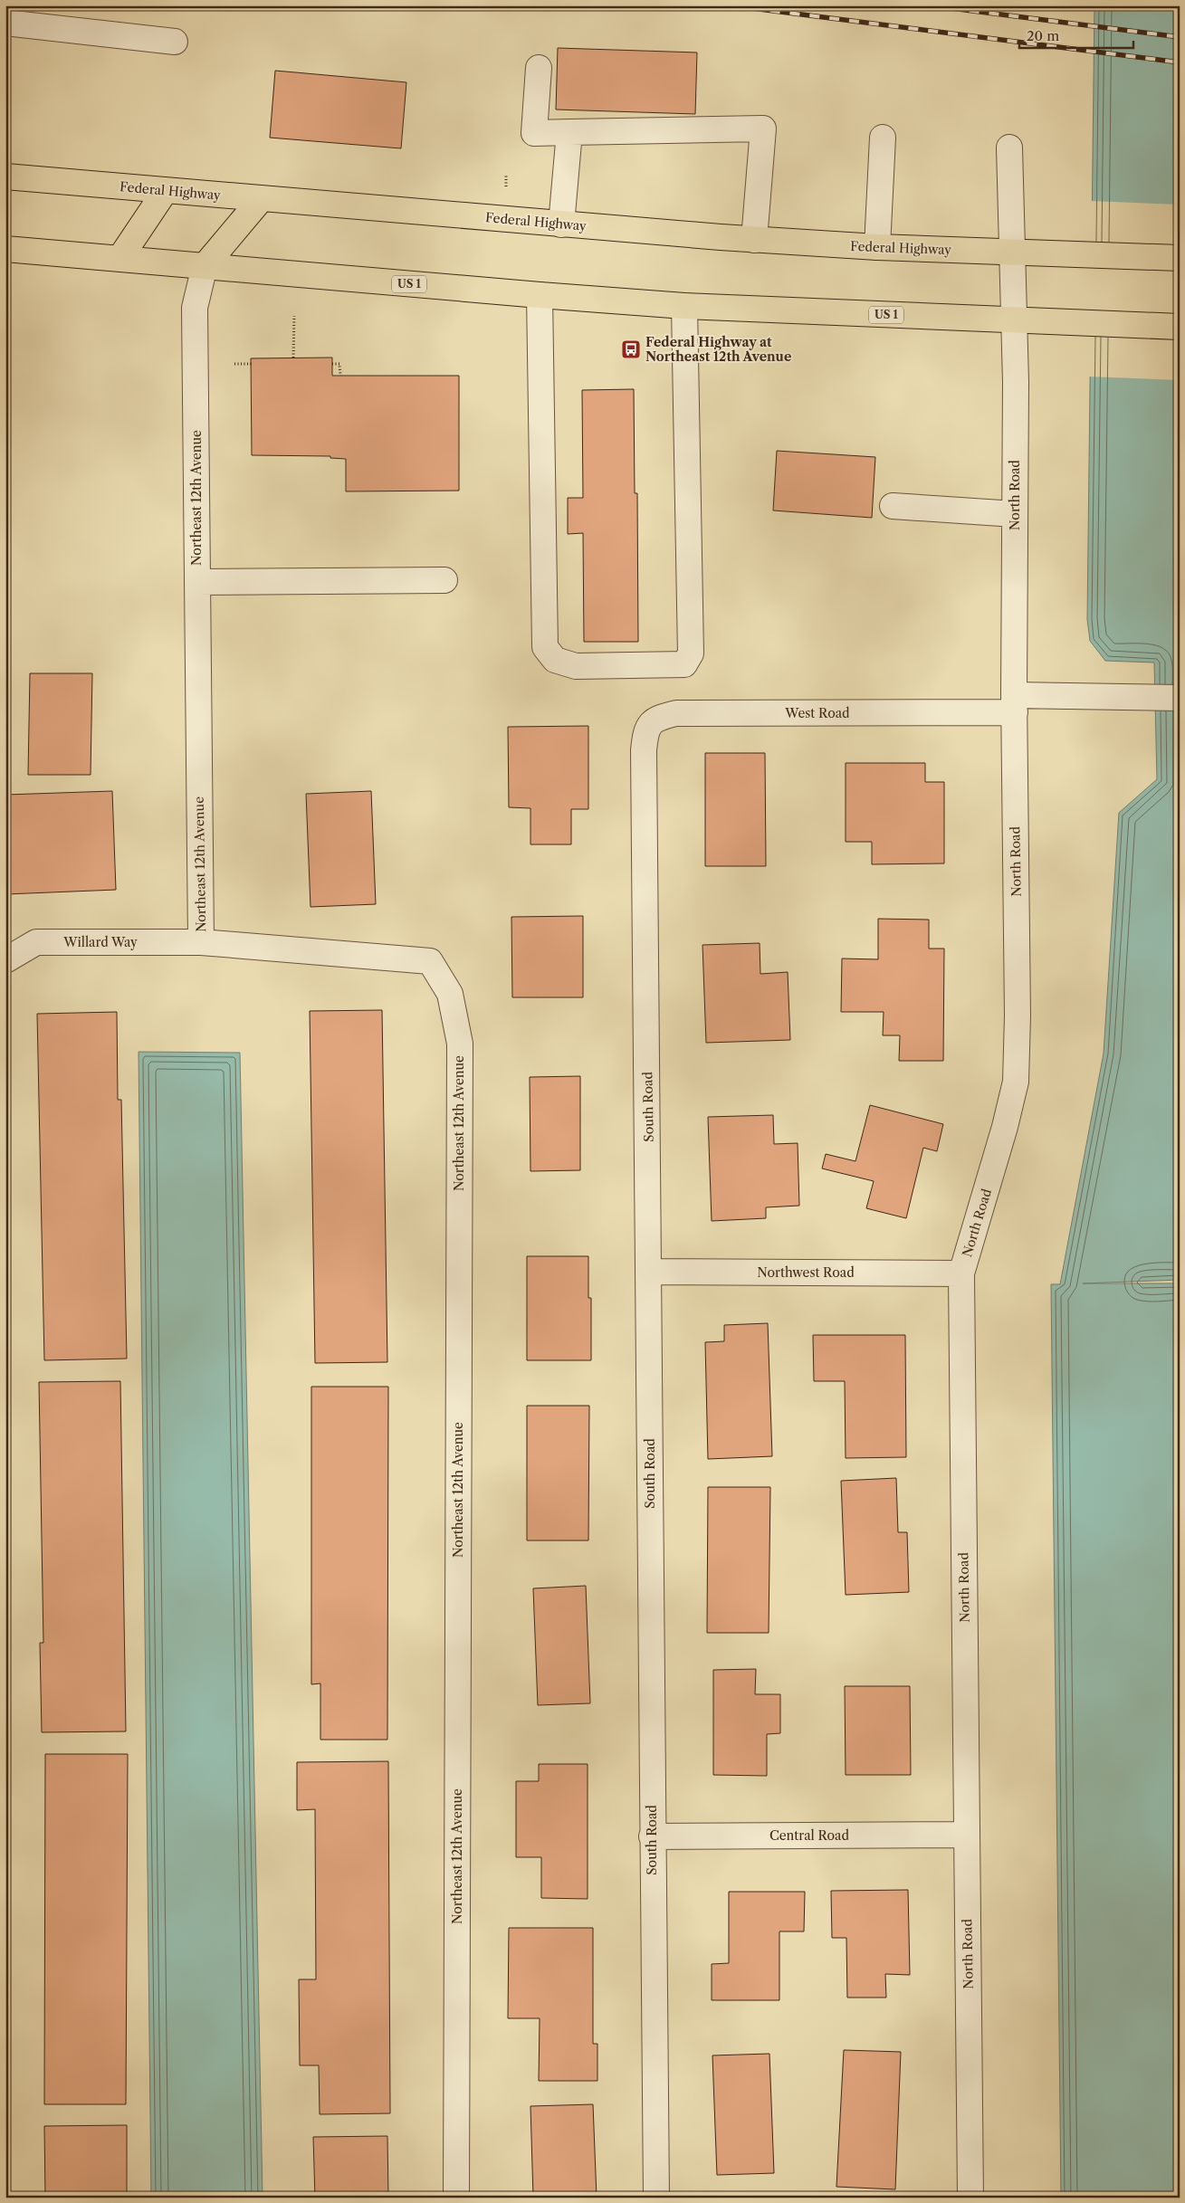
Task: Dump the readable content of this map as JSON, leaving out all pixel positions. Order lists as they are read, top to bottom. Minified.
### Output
{"streets":{"main road":["Federal Highway","US 1"],"street":["North Road","Northeast 12th Avenue","West Road","Willard Way","South Road","Northwest Road","Central Road"]},"crossings":[["Federal Highway","North Road"],["US 1","North Road"],["US 1","Northeast 12th Avenue"],["North Road","West Road"],["North Road","Northwest Road"],["North Road","Central Road"],["Northeast 12th Avenue","Willard Way"],["West Road","South Road"],["South Road","Northwest Road"],["South Road","Central Road"]],"places":{"bus stop":["Federal Highway at Northeast 12th Avenue"]},"scale_bar":"20 m"}
